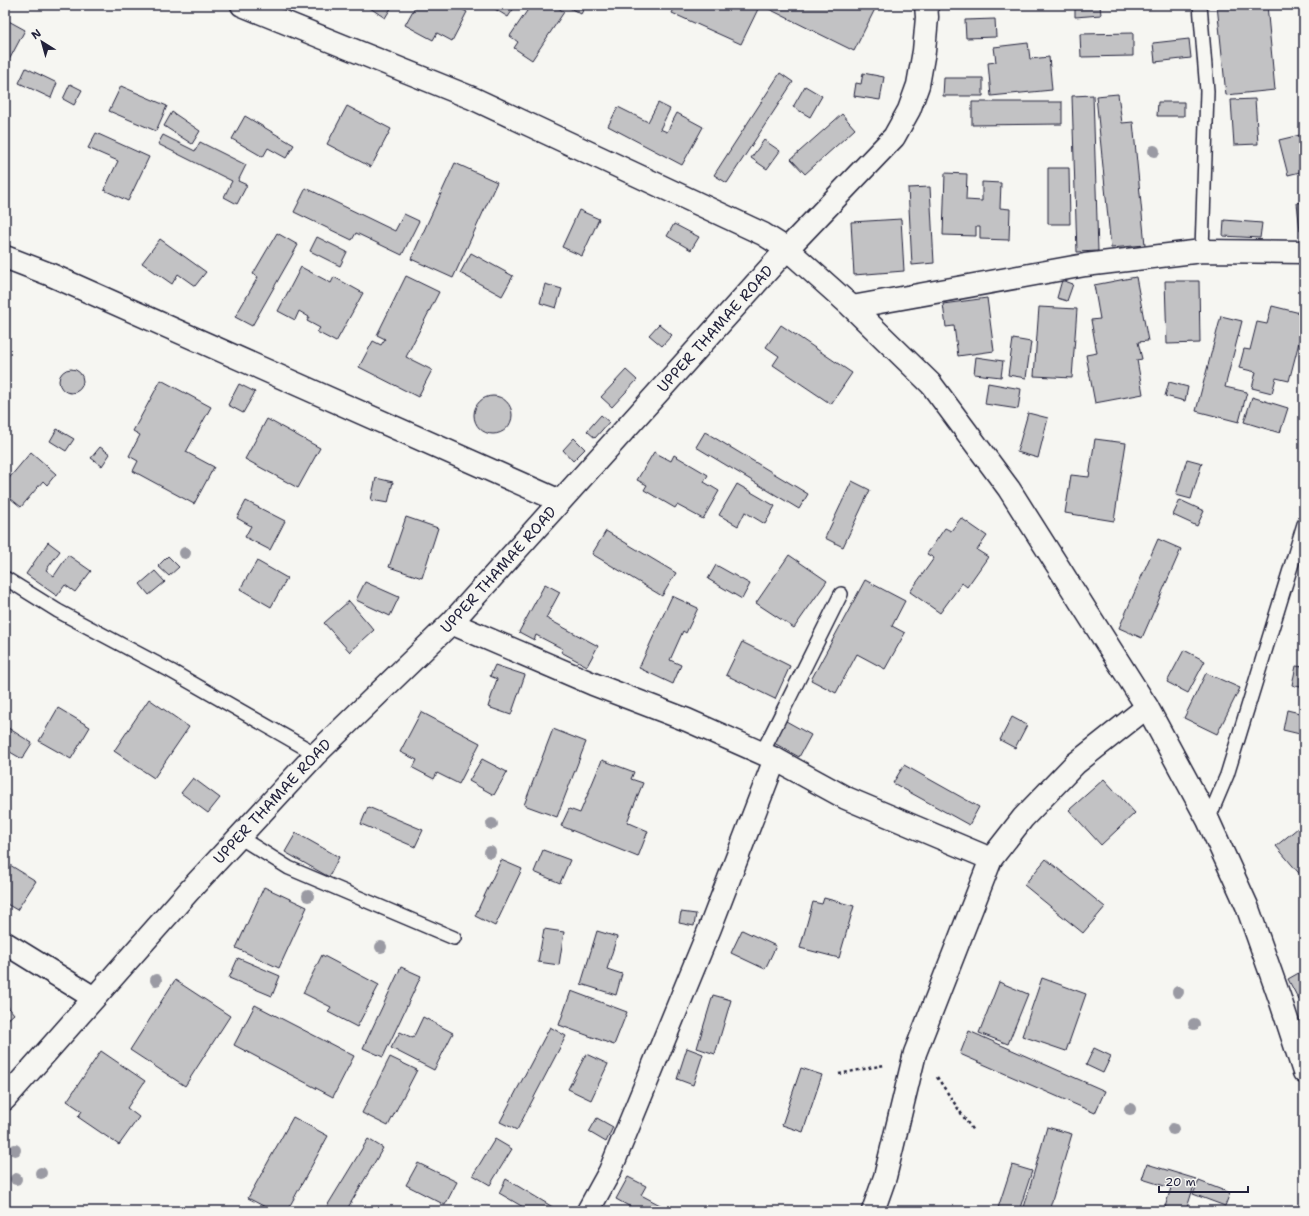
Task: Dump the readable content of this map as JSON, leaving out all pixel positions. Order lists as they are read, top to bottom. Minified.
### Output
{"streets":{"street":["UPPER THAMAE ROAD"]},"scale_bar":"20 m","north":"top left"}
